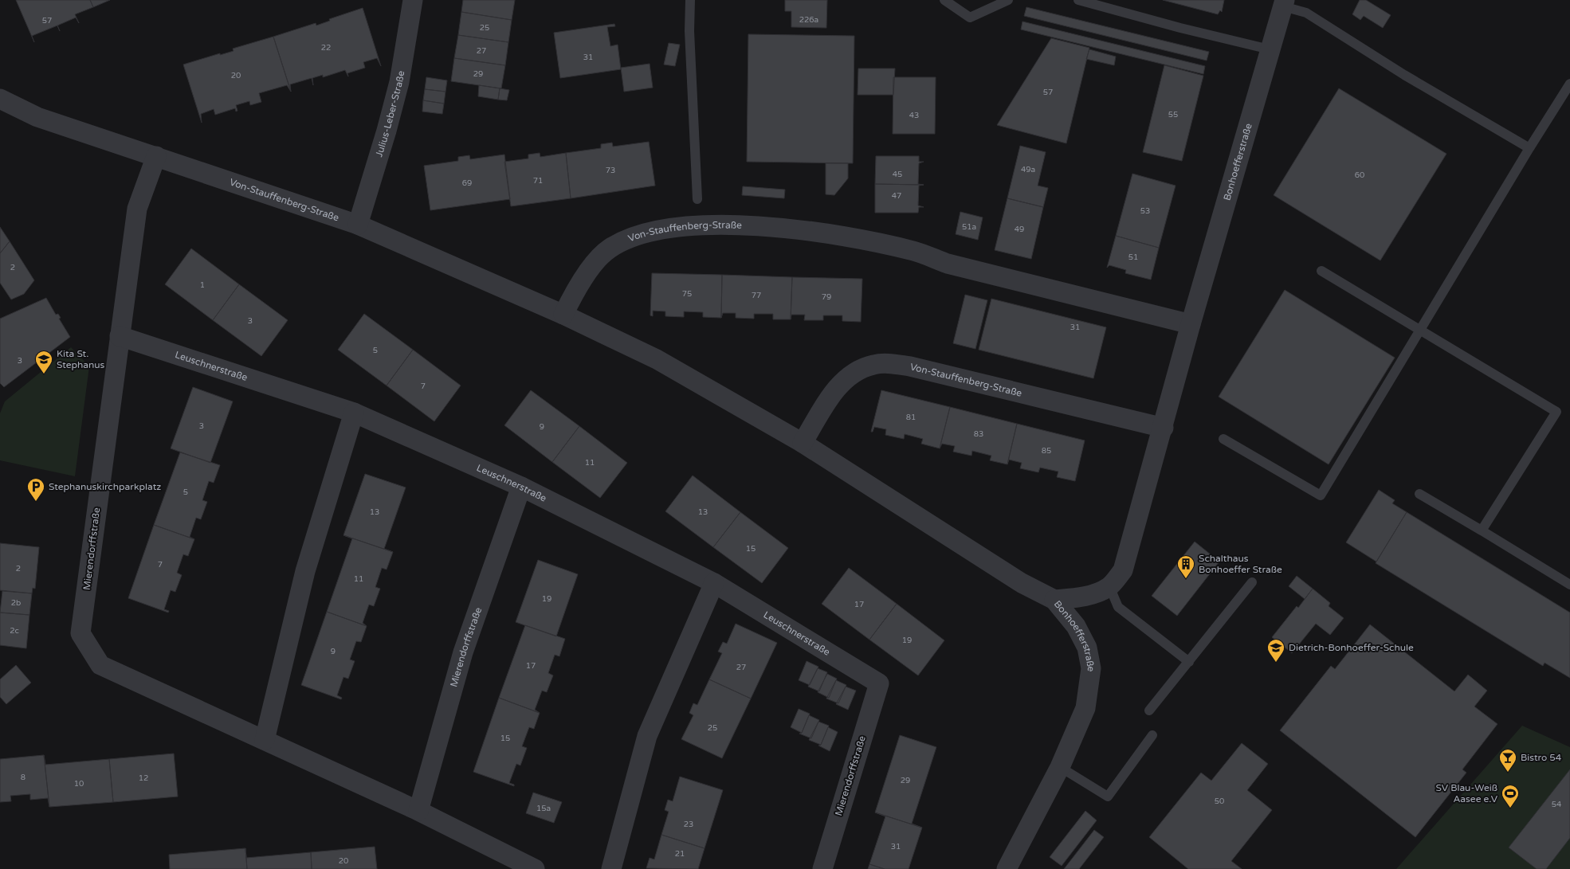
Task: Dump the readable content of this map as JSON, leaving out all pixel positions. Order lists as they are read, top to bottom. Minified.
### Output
{"streets":{"street":["Julius-Leber-Straße","Bonhoefferstraße","Von-Stauffenberg-Straße","Leuschnerstraße","Mierendorffstraße"]},"crossings":[["Julius-Leber-Straße","Von-Stauffenberg-Straße"],["Bonhoefferstraße","Von-Stauffenberg-Straße"],["Von-Stauffenberg-Straße","Mierendorffstraße"],["Leuschnerstraße","Mierendorffstraße"]],"places":{"school or university":["Kita St. Stephanus","Dietrich-Bonhoeffer-Schule"],"parking":["Stephanuskirchparkplatz"],"building":["Schalthaus Bonhoeffer Straße"],"bar":["Bistro 54"],"sports":["SV Blau-Weiß Aasee e.V"]},"house_numbers":["226a","57","25","22","27","31","29","20","57","55","43","49a","73","45","60","71","69","47","53","51a","49","51","2","1","75","77","79","3","31","5","3","7","81","3","9","83","85","11","5","13","13","15","7","2","11","19","2b","17","2c","19","9","17","27","25","15","8","12","29","10","50","54","15a","23","31","21","20"]}
